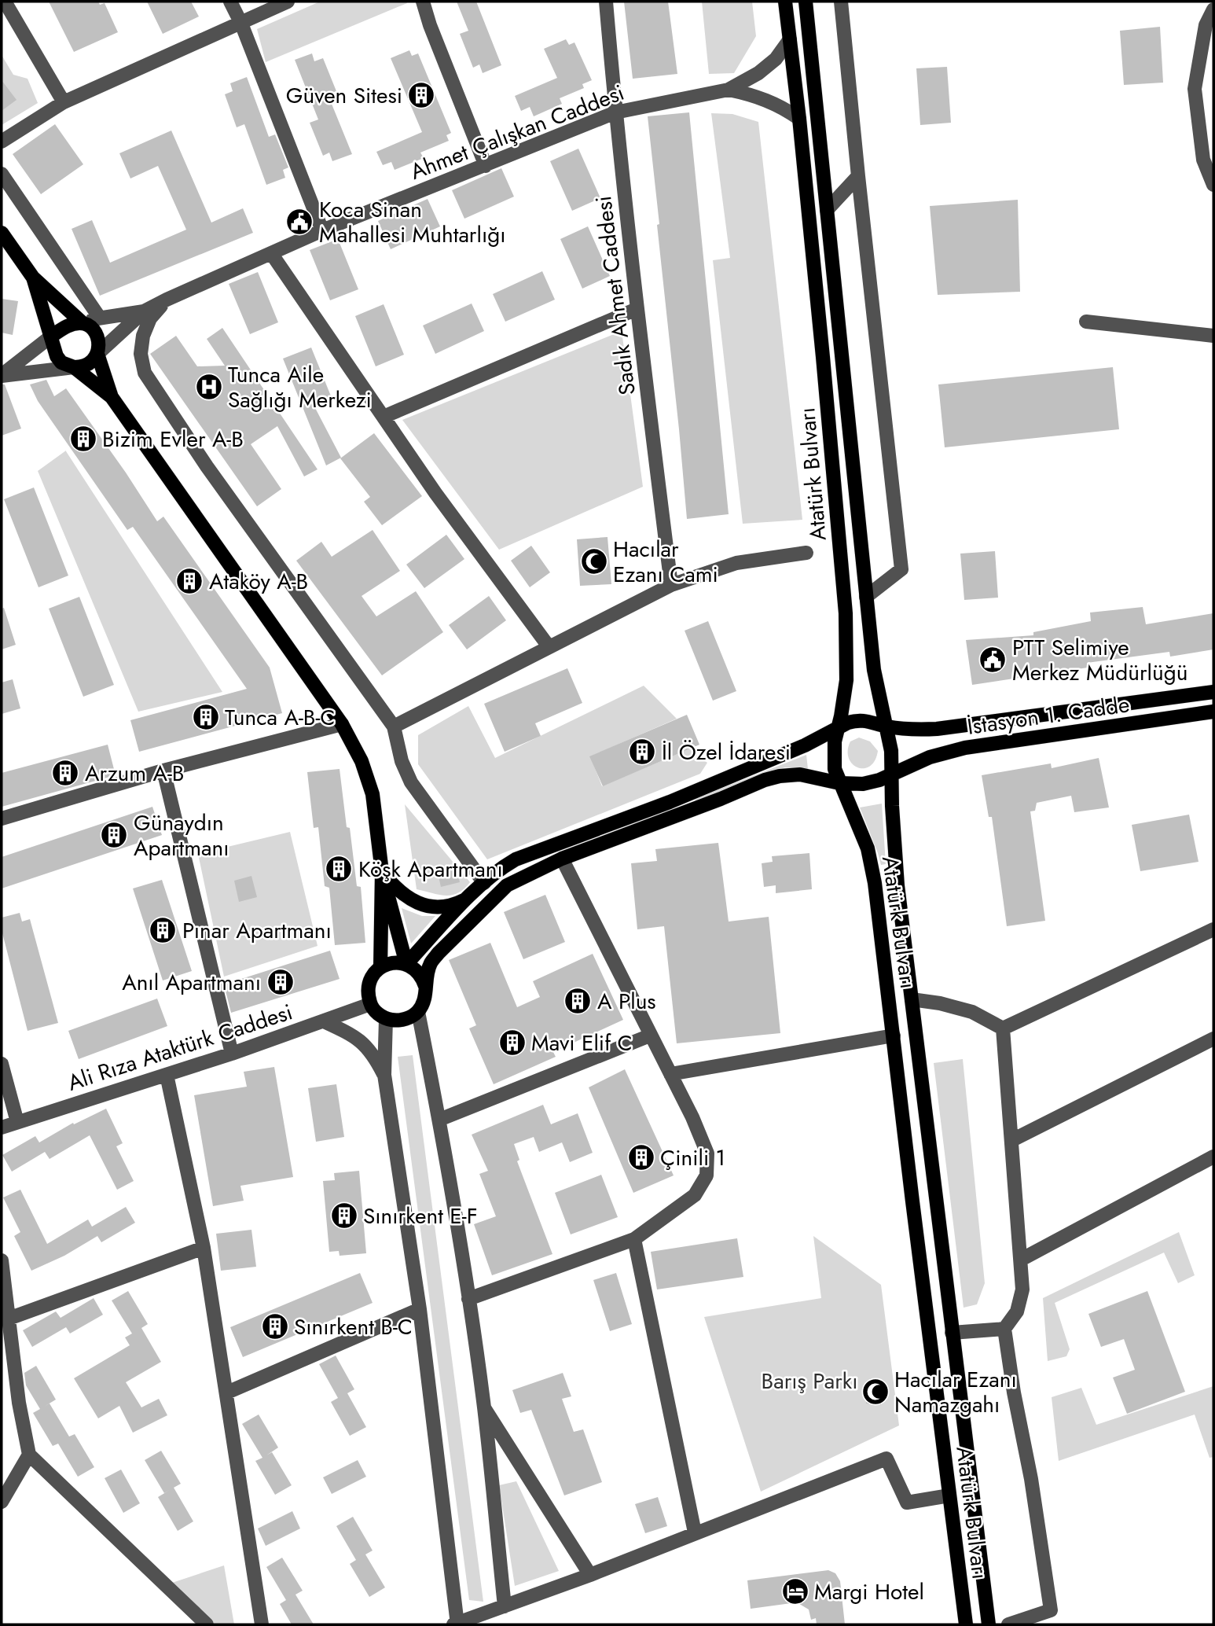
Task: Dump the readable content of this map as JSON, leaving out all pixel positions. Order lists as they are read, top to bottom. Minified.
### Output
{"streets":{"main road":["Atatürk Bulvarı","İstasyon 1. Cadde"],"street":["Ahmet Çalışkan Caddesi","Sadık Ahmet Caddesi","Ali Rıza Ataktürk Caddesi"]},"crossings":[["Ahmet Çalışkan Caddesi","Sadık Ahmet Caddesi"],["Atatürk Bulvarı","İstasyon 1. Cadde"]],"parks":["Barış Parkı"],"places":{"building":["Güven Sitesi","Bizim Evler A-B","Ataköy A-B","Tunca A-B-C","İl Özel İdaresi","Arzum A-B","Günaydın Apartmanı","Köşk Apartmanı","Pınar Apartmanı","Anıl Apartmanı","A Plus","Mavi Elif C","Çinili 1","Sınırkent E-F","Sınırkent B-C"],"public building":["Koca Sinan Mahallesi Muhtarlığı","PTT Selimiye Merkez Müdürlüğü"],"hospital":["Tunca Aile Sağlığı Merkezi"],"mosque":["Hacılar Ezanı Cami","Hacılar Ezanı Namazgahı"],"hotel":["Margi Hotel"]}}
